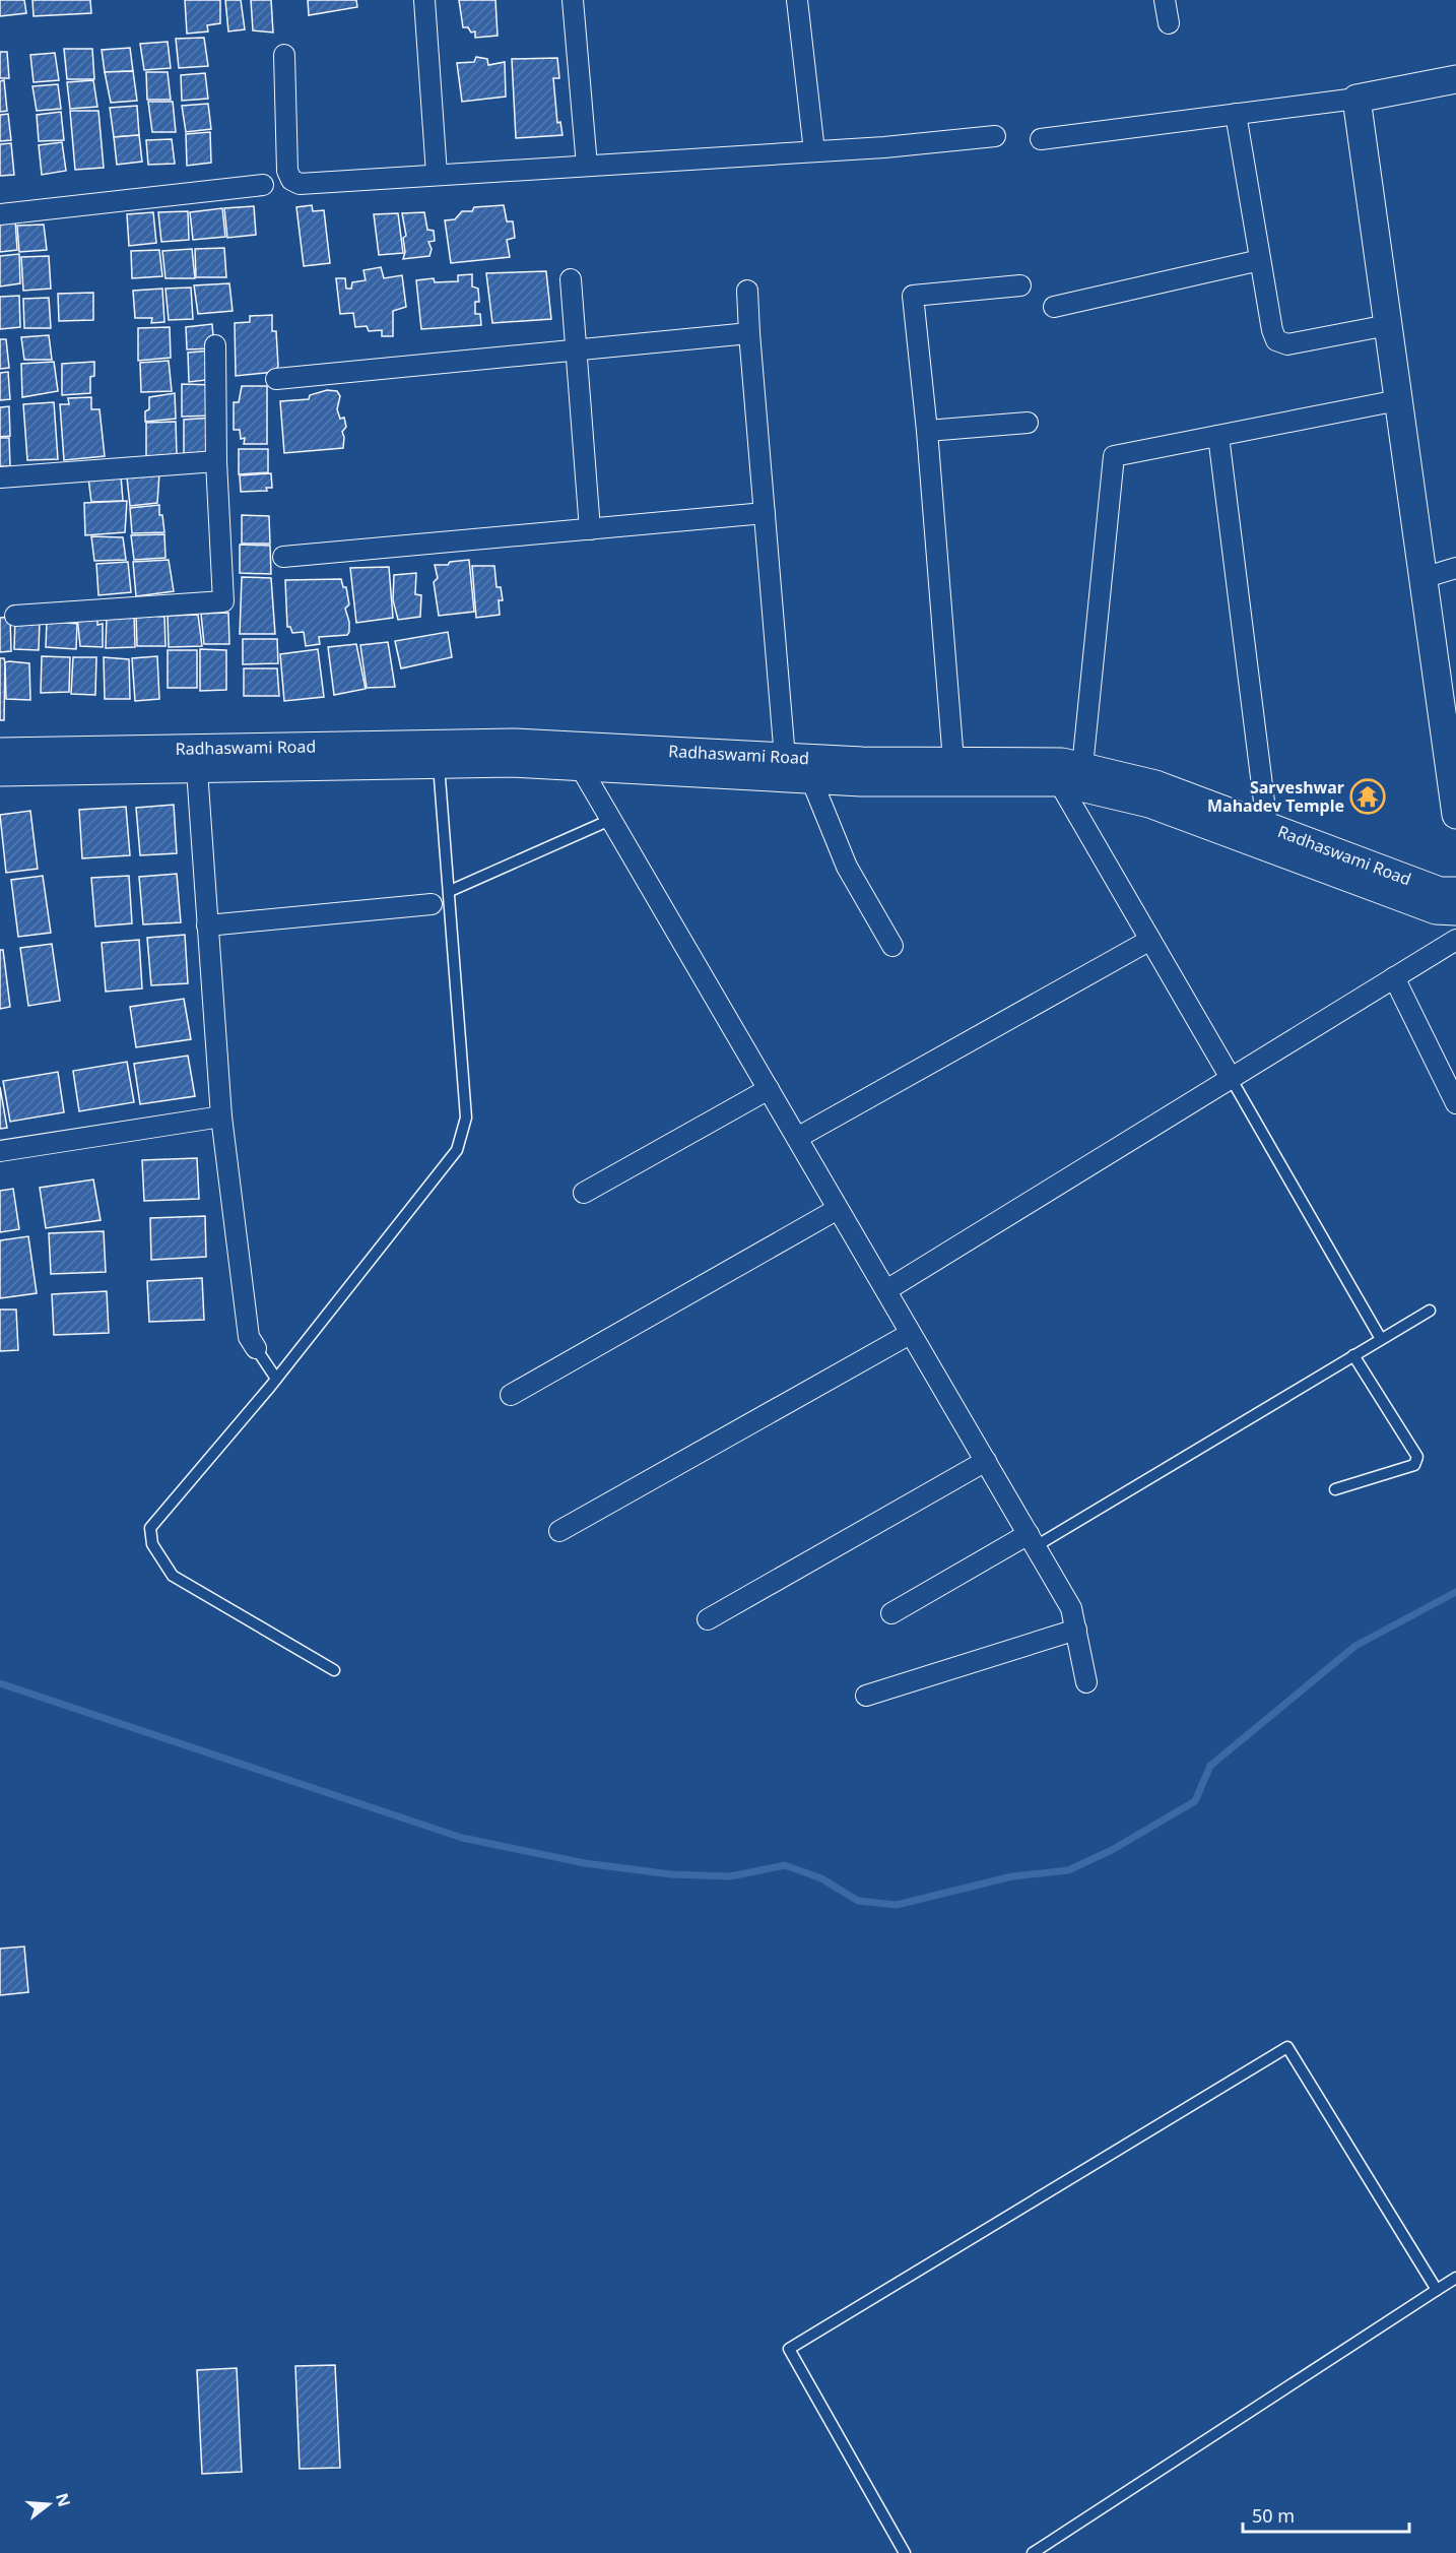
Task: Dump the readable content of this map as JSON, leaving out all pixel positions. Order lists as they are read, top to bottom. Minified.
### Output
{"streets":{"street":["Radhaswami Road"]},"places":{"temple":["Sarveshwar Mahadev Temple"]},"scale_bar":"50 m","north":"right"}
